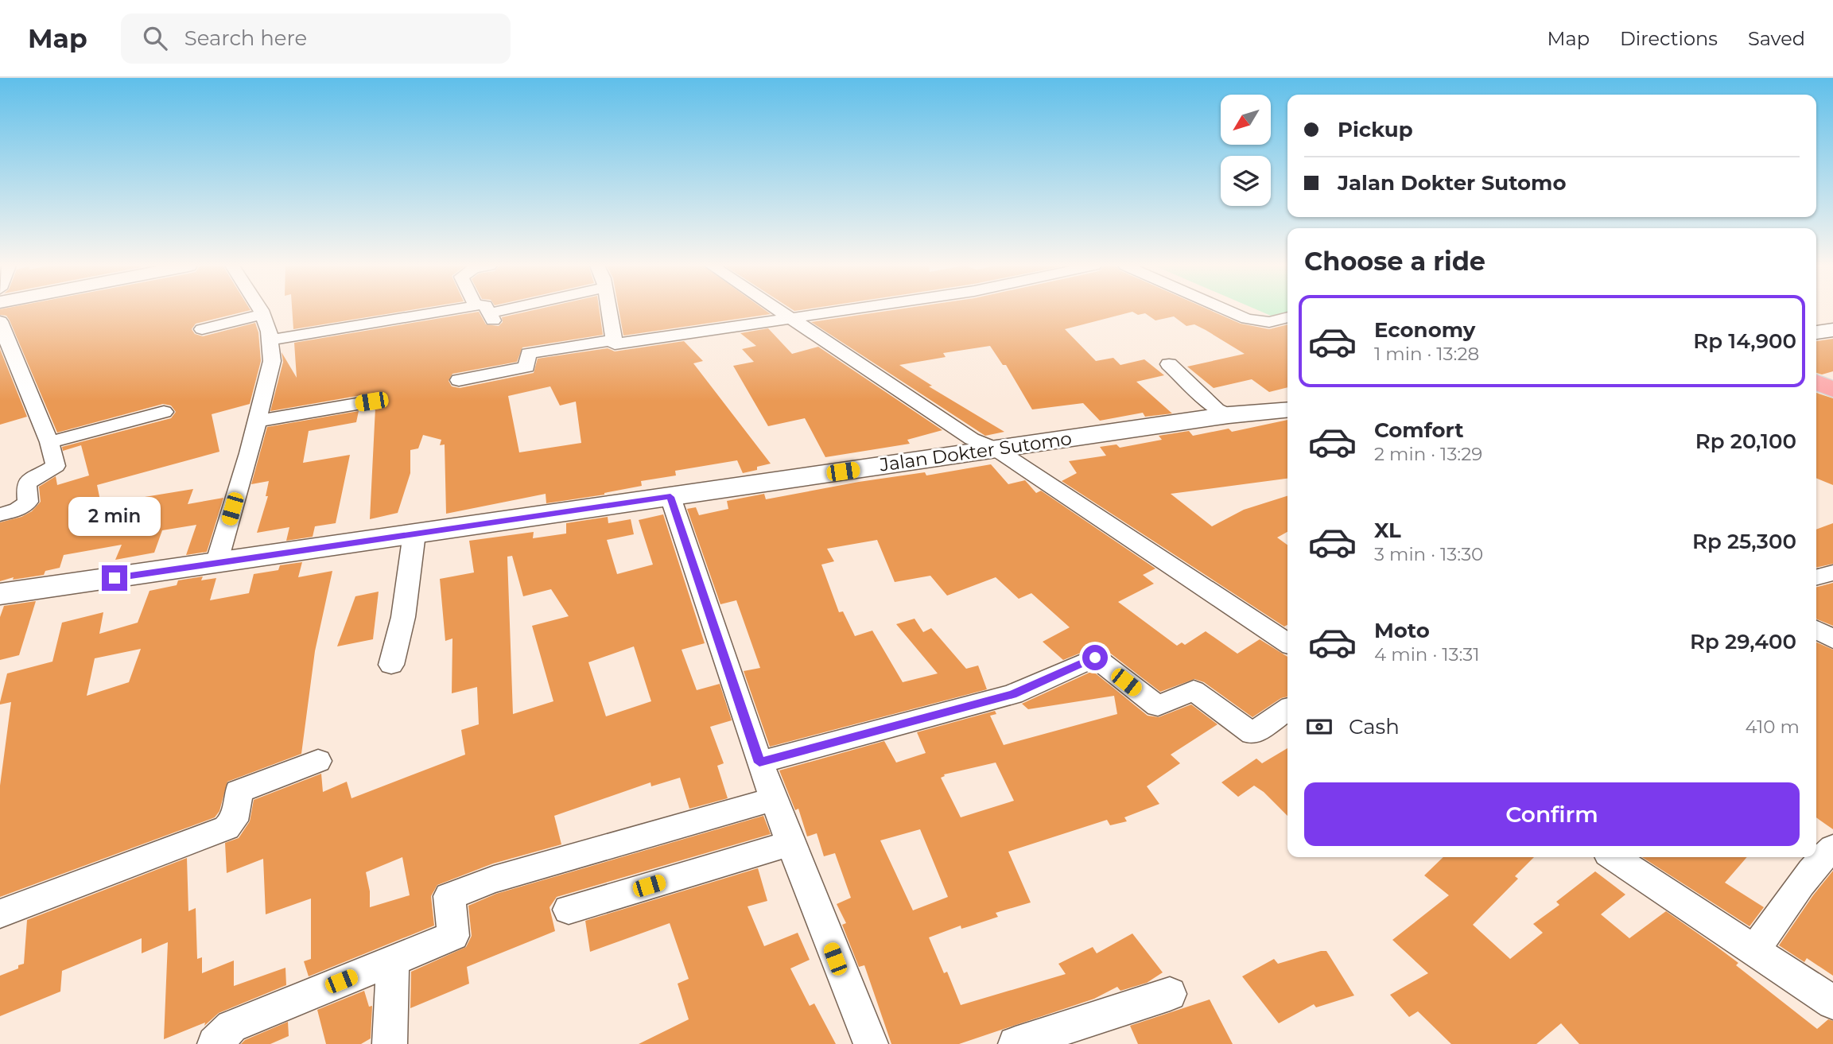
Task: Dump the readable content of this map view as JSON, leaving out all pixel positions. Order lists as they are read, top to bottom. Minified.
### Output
{"streets":{"main road":["Jalan Dokter Sutomo"]},"north":"bottom left","page":{"header":"Map","search":"Search here","nav":["Map","Directions","Saved"],"banner":["Pickup","Jalan Dokter Sutomo"],"heading":"Choose a ride","list":[{"name":"Economy","note":"1 min · 13:28","value":"Rp 14,900"},{"name":"Comfort","note":"2 min · 13:29","value":"Rp 20,100"},{"name":"XL","note":"3 min · 13:30","value":"Rp 25,300"},{"name":"Moto","note":"4 min · 13:31","value":"Rp 29,400"}],"bubble":"2 min","pay":["Cash","410 m"],"buttons":"Confirm"}}
